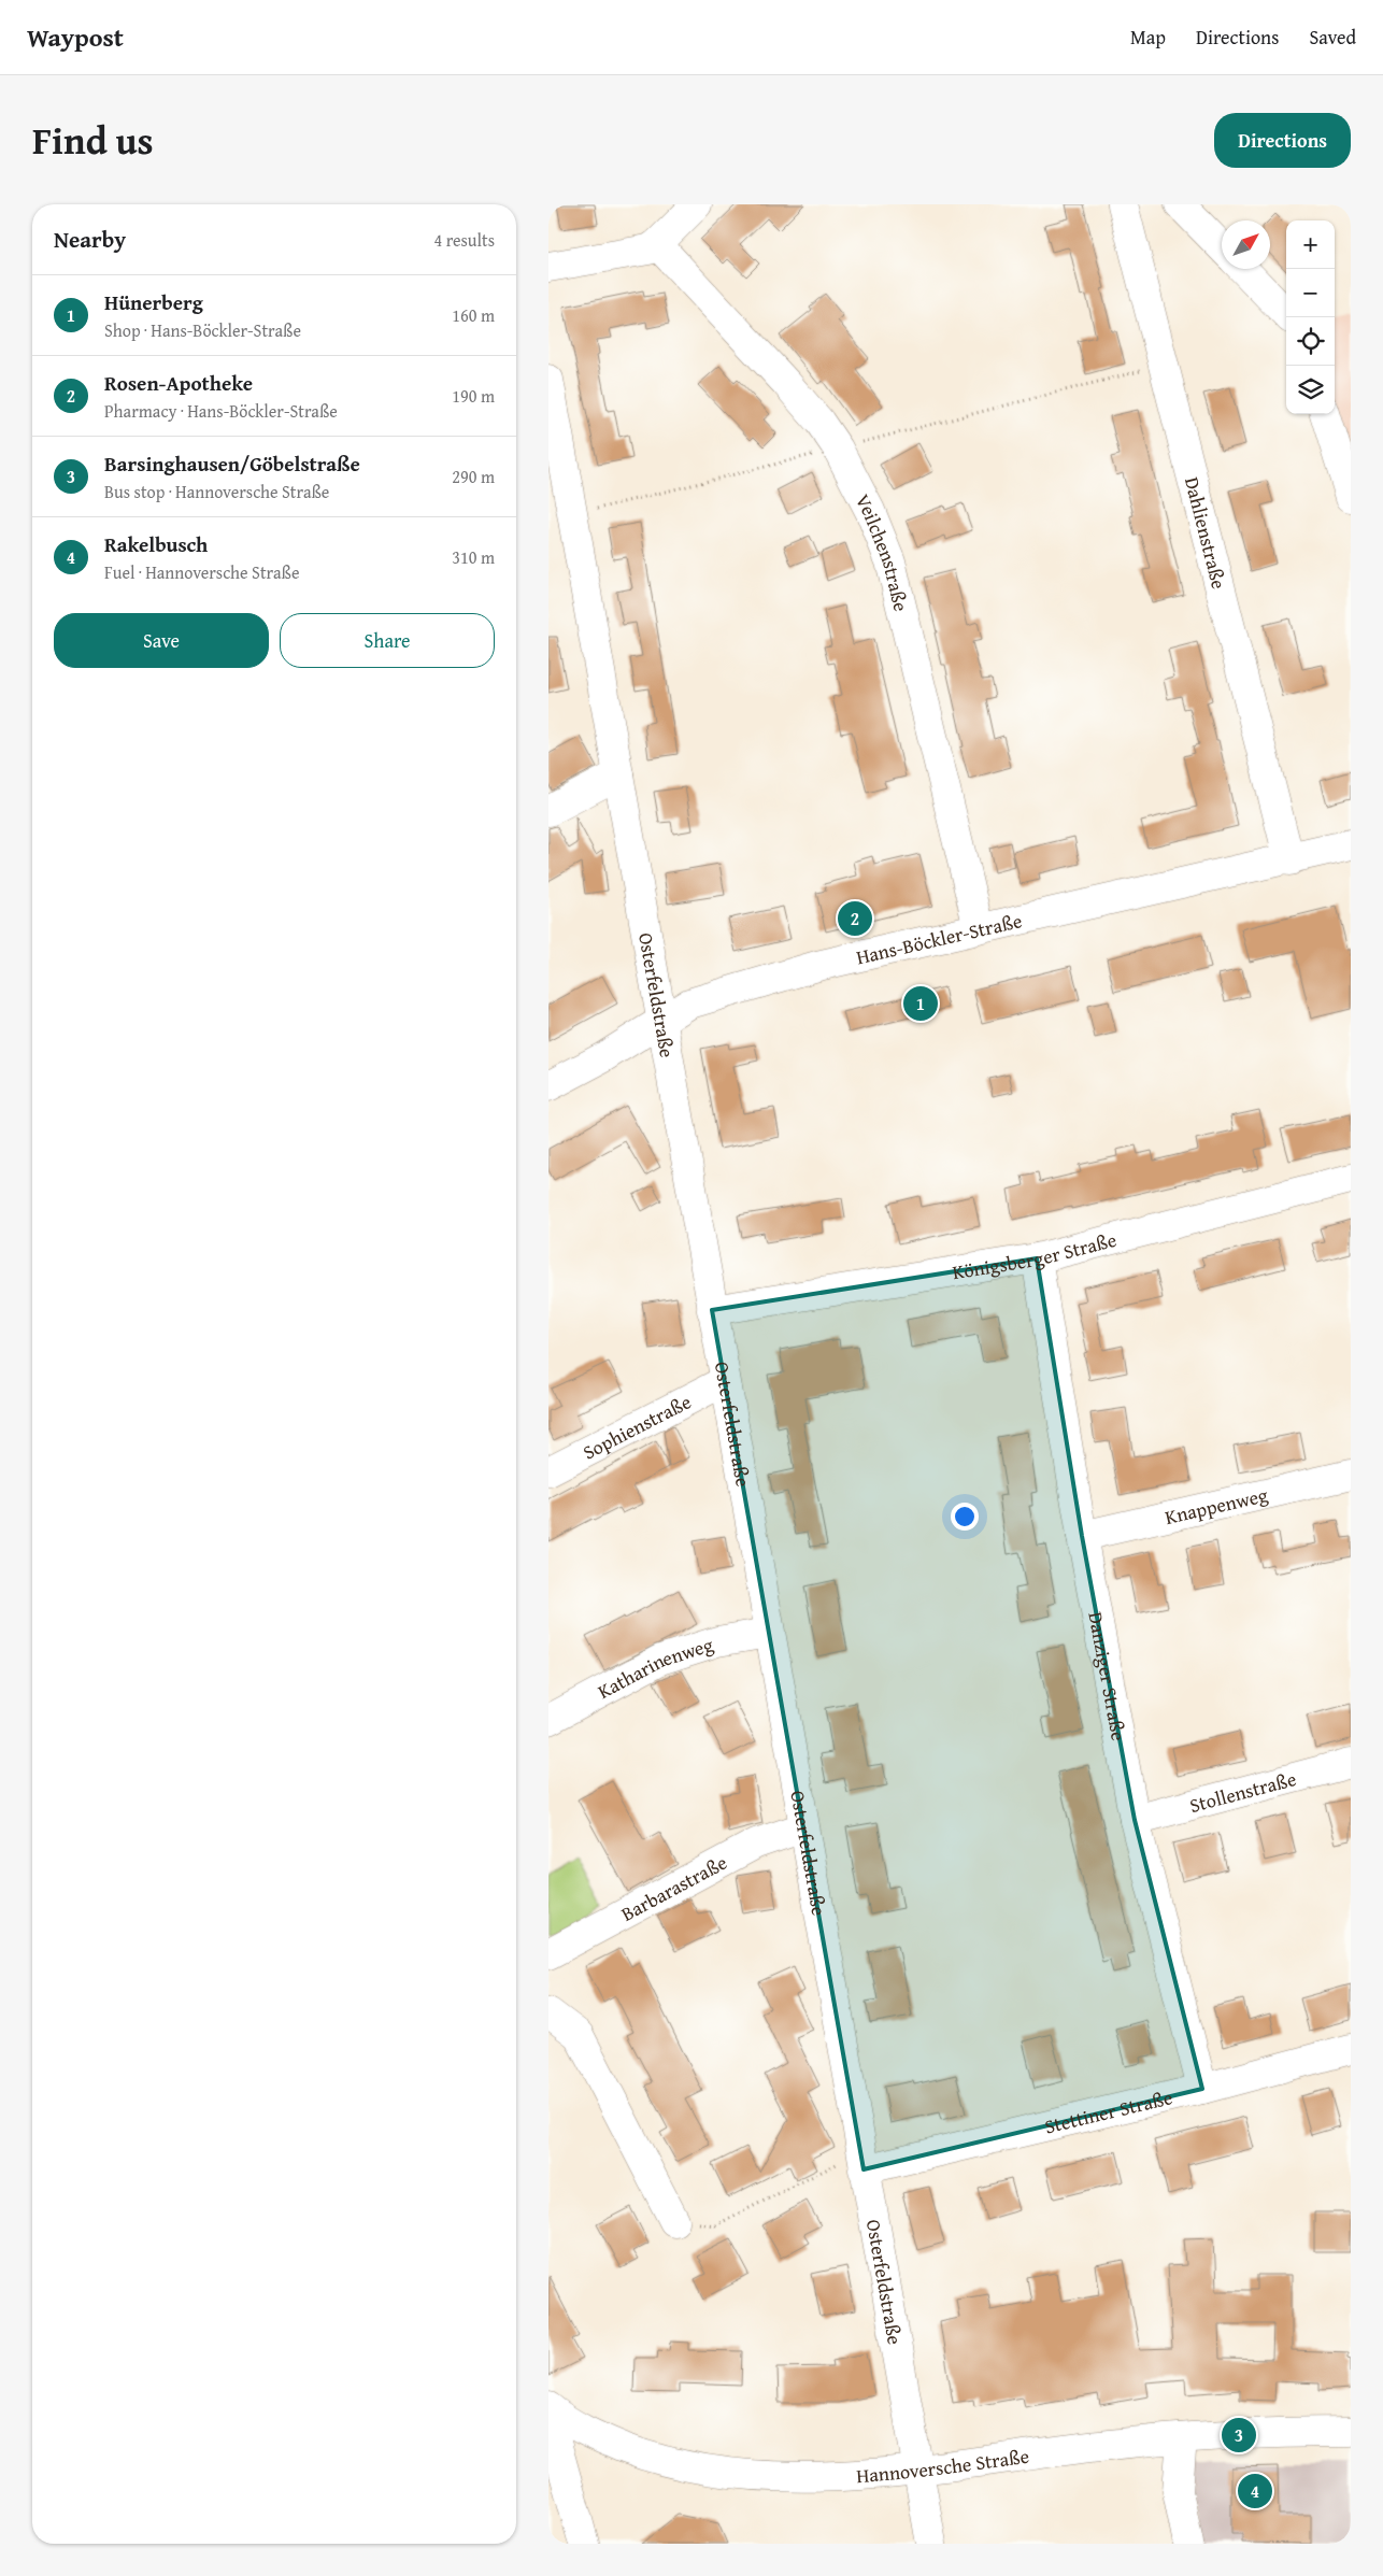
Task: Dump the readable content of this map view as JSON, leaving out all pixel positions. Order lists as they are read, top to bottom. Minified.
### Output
{"streets":{"street":["Dahlienstraße","Veilchenstraße","Hans-Böckler-Straße","Osterfeldstraße","Königsberger Straße","Sophienstraße","Knappenweg","Katharinenweg","Danziger Straße","Stollenstraße","Barbarastraße","Stettiner Straße","Hannoversche Straße"]},"crossings":[["Dahlienstraße","Hans-Böckler-Straße"],["Veilchenstraße","Hans-Böckler-Straße"],["Hans-Böckler-Straße","Osterfeldstraße"],["Osterfeldstraße","Königsberger Straße"],["Osterfeldstraße","Sophienstraße"],["Osterfeldstraße","Katharinenweg"],["Osterfeldstraße","Barbarastraße"],["Osterfeldstraße","Stettiner Straße"],["Osterfeldstraße","Hannoversche Straße"],["Königsberger Straße","Danziger Straße"],["Knappenweg","Danziger Straße"],["Danziger Straße","Stollenstraße"],["Danziger Straße","Stettiner Straße"]],"north":"top right","page":{"header":"Waypost","nav":["Map","Directions","Saved"],"title":"Find us","buttons":["Directions",["Save","Share"]],"heading":["Nearby","4 results"],"map_buttons":["+","−"],"list":[{"mark":"1","name":"Hünerberg","note":"Shop · Hans-Böckler-Straße","value":"160 m"},{"mark":"2","name":"Rosen-Apotheke","note":"Pharmacy · Hans-Böckler-Straße","value":"190 m"},{"mark":"3","name":"Barsinghausen/Göbelstraße","note":"Bus stop · Hannoversche Straße","value":"290 m"},{"mark":"4","name":"Rakelbusch","note":"Fuel · Hannoversche Straße","value":"310 m"}],"pins":["2","1","3","4"]}}
